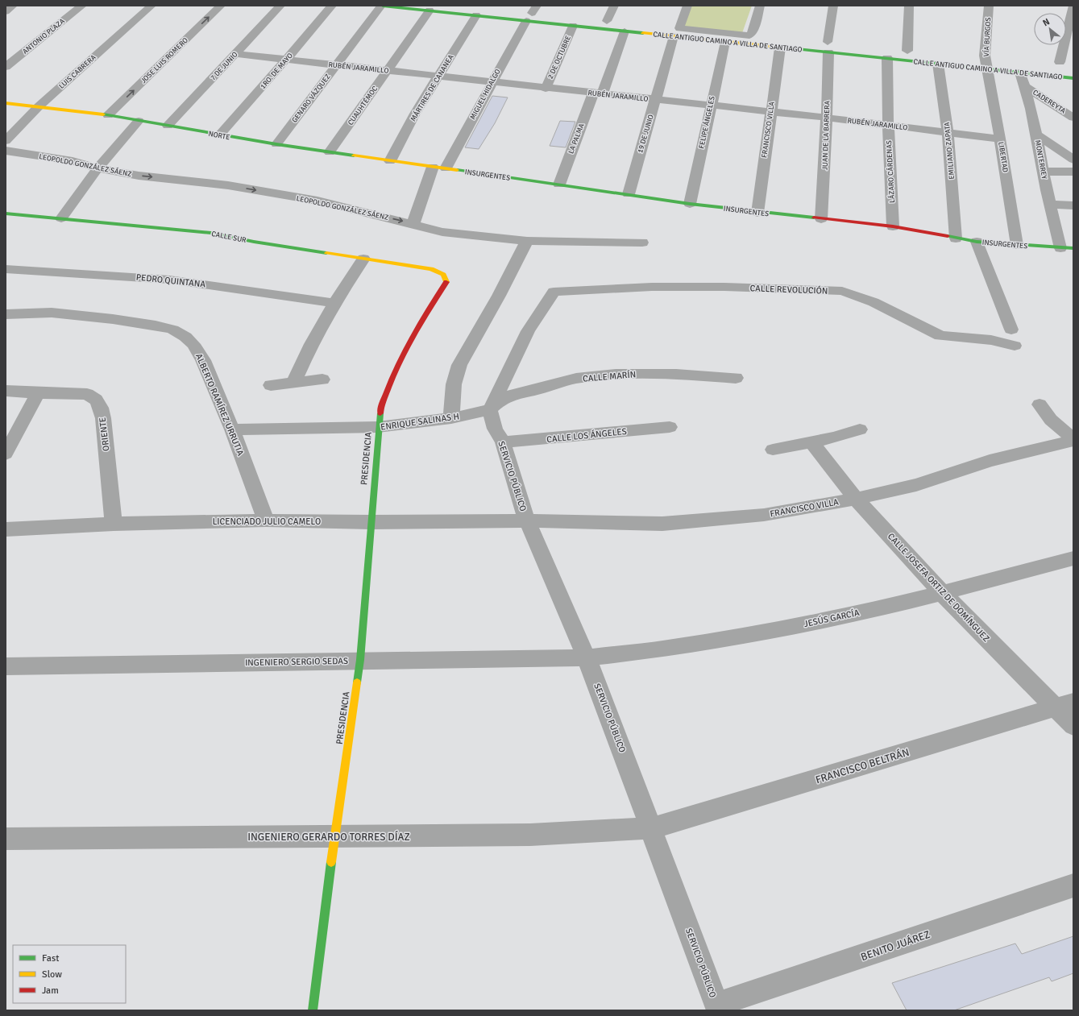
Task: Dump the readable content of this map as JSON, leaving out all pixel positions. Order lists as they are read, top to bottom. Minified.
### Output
{"streets":{"street":["ANTONIO PLAZA","VÍA BURGOS","CALLE ANTIGUO CAMINO A VILLA DE SANTIAGO","2 DE OCTUBRE","JOSE LUIS ROMERO","7 DE JUNIO","RUBÉN JARAMILLO","1RO. DE MAYO","LUIS CABRERA","MÁRTIRES DE CANANEA","MIGUEL HIDALGO","GENARO VÁZQUEZ","CADEREYTA","CUAUHTÉMOC","FELIPE ÁNGELES","FRANCISCO VILLA","19 DE JUNIO","NORTE","JUAN DE LA BARRERA","LA PALMA","EMILIANO ZAPATA","LIBERTAD","MONTERREY","LEOPOLDO GONZÁLEZ SÁENZ","LÁZARO CÁRDENAS","INSURGENTES","CALLE SUR","PEDRO QUINTANA","CALLE REVOLUCIÓN","CALLE MARÍN","ALBERTO RAMÍREZ URRUTIA","ENRIQUE SALINAS H","ORIENTE","CALLE LOS ÁNGELES","PRESIDENCIA","SERVICIO PÚBLICO","LICENCIADO JULIO CAMELO","CALLE JOSEFA ORTIZ DE DOMÍNGUEZ","JESÚS GARCÍA","INGENIERO SERGIO SEDAS","FRANCISCO BELTRÁN","INGENIERO GERARDO TORRES DÍAZ","BENITO JUÁREZ"]},"crossings":[["VÍA BURGOS","CALLE ANTIGUO CAMINO A VILLA DE SANTIAGO"],["VÍA BURGOS","LIBERTAD"],["CALLE ANTIGUO CAMINO A VILLA DE SANTIAGO","2 DE OCTUBRE"],["CALLE ANTIGUO CAMINO A VILLA DE SANTIAGO","MÁRTIRES DE CANANEA"],["CALLE ANTIGUO CAMINO A VILLA DE SANTIAGO","MIGUEL HIDALGO"],["CALLE ANTIGUO CAMINO A VILLA DE SANTIAGO","GENARO VÁZQUEZ"],["CALLE ANTIGUO CAMINO A VILLA DE SANTIAGO","CUAUHTÉMOC"],["CALLE ANTIGUO CAMINO A VILLA DE SANTIAGO","FELIPE ÁNGELES"],["CALLE ANTIGUO CAMINO A VILLA DE SANTIAGO","FRANCISCO VILLA"],["CALLE ANTIGUO CAMINO A VILLA DE SANTIAGO","19 DE JUNIO"],["CALLE ANTIGUO CAMINO A VILLA DE SANTIAGO","JUAN DE LA BARRERA"],["CALLE ANTIGUO CAMINO A VILLA DE SANTIAGO","LA PALMA"],["CALLE ANTIGUO CAMINO A VILLA DE SANTIAGO","EMILIANO ZAPATA"],["CALLE ANTIGUO CAMINO A VILLA DE SANTIAGO","LIBERTAD"],["CALLE ANTIGUO CAMINO A VILLA DE SANTIAGO","MONTERREY"],["CALLE ANTIGUO CAMINO A VILLA DE SANTIAGO","LÁZARO CÁRDENAS"],["2 DE OCTUBRE","RUBÉN JARAMILLO"],["JOSE LUIS ROMERO","NORTE"],["7 DE JUNIO","RUBÉN JARAMILLO"],["7 DE JUNIO","NORTE"],["RUBÉN JARAMILLO","1RO. DE MAYO"],["RUBÉN JARAMILLO","MÁRTIRES DE CANANEA"],["RUBÉN JARAMILLO","MIGUEL HIDALGO"],["RUBÉN JARAMILLO","GENARO VÁZQUEZ"],["RUBÉN JARAMILLO","CUAUHTÉMOC"],["RUBÉN JARAMILLO","FELIPE ÁNGELES"],["RUBÉN JARAMILLO","FRANCISCO VILLA"],["RUBÉN JARAMILLO","19 DE JUNIO"],["RUBÉN JARAMILLO","JUAN DE LA BARRERA"],["RUBÉN JARAMILLO","LA PALMA"],["RUBÉN JARAMILLO","EMILIANO ZAPATA"],["RUBÉN JARAMILLO","LIBERTAD"],["RUBÉN JARAMILLO","LÁZARO CÁRDENAS"],["1RO. DE MAYO","NORTE"],["LUIS CABRERA","NORTE"],["MÁRTIRES DE CANANEA","NORTE"],["MIGUEL HIDALGO","INSURGENTES"],["GENARO VÁZQUEZ","NORTE"],["CADEREYTA","MONTERREY"],["CUAUHTÉMOC","NORTE"],["FELIPE ÁNGELES","INSURGENTES"],["FRANCISCO VILLA","INSURGENTES"],["FRANCISCO VILLA","SERVICIO PÚBLICO"],["FRANCISCO VILLA","LICENCIADO JULIO CAMELO"],["FRANCISCO VILLA","CALLE JOSEFA ORTIZ DE DOMÍNGUEZ"],["19 DE JUNIO","INSURGENTES"],["NORTE","INSURGENTES"],["JUAN DE LA BARRERA","INSURGENTES"],["LA PALMA","INSURGENTES"],["EMILIANO ZAPATA","INSURGENTES"],["LIBERTAD","INSURGENTES"],["MONTERREY","INSURGENTES"],["LÁZARO CÁRDENAS","INSURGENTES"],["CALLE SUR","PRESIDENCIA"],["CALLE REVOLUCIÓN","CALLE MARÍN"],["CALLE REVOLUCIÓN","ENRIQUE SALINAS H"],["CALLE REVOLUCIÓN","CALLE LOS ÁNGELES"],["CALLE REVOLUCIÓN","SERVICIO PÚBLICO"],["CALLE MARÍN","ENRIQUE SALINAS H"],["CALLE MARÍN","CALLE LOS ÁNGELES"],["CALLE MARÍN","SERVICIO PÚBLICO"],["ALBERTO RAMÍREZ URRUTIA","ENRIQUE SALINAS H"],["ALBERTO RAMÍREZ URRUTIA","LICENCIADO JULIO CAMELO"],["ENRIQUE SALINAS H","CALLE LOS ÁNGELES"],["ENRIQUE SALINAS H","PRESIDENCIA"],["ENRIQUE SALINAS H","SERVICIO PÚBLICO"],["ORIENTE","LICENCIADO JULIO CAMELO"],["CALLE LOS ÁNGELES","SERVICIO PÚBLICO"],["PRESIDENCIA","LICENCIADO JULIO CAMELO"],["PRESIDENCIA","INGENIERO SERGIO SEDAS"],["PRESIDENCIA","INGENIERO GERARDO TORRES DÍAZ"],["SERVICIO PÚBLICO","LICENCIADO JULIO CAMELO"],["SERVICIO PÚBLICO","JESÚS GARCÍA"],["SERVICIO PÚBLICO","INGENIERO SERGIO SEDAS"],["SERVICIO PÚBLICO","FRANCISCO BELTRÁN"],["SERVICIO PÚBLICO","INGENIERO GERARDO TORRES DÍAZ"],["SERVICIO PÚBLICO","BENITO JUÁREZ"],["CALLE JOSEFA ORTIZ DE DOMÍNGUEZ","JESÚS GARCÍA"],["CALLE JOSEFA ORTIZ DE DOMÍNGUEZ","FRANCISCO BELTRÁN"],["JESÚS GARCÍA","INGENIERO SERGIO SEDAS"],["FRANCISCO BELTRÁN","INGENIERO GERARDO TORRES DÍAZ"]],"one_way":["JOSE LUIS ROMERO","LEOPOLDO GONZÁLEZ SÁENZ"],"legend":["Fast","Slow","Jam"],"north":"top left"}
